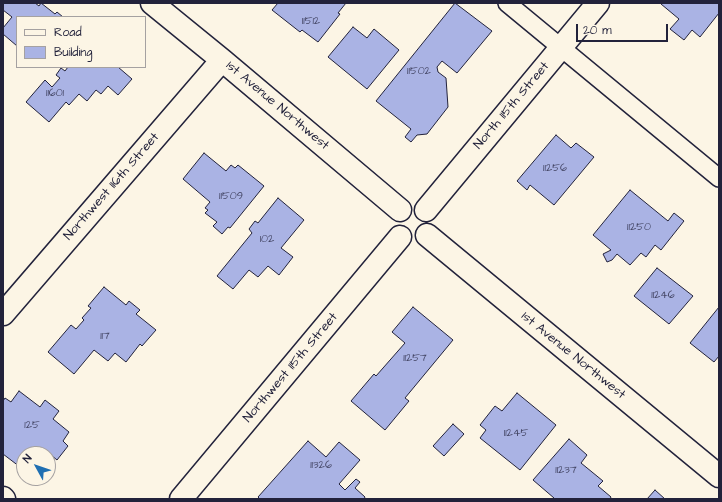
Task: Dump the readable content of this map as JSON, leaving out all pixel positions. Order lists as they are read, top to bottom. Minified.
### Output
{"streets":{"street":["1st Avenue Northwest","North 115th Street","Northwest 116th Street","Northwest 115th Street"]},"crossings":[["1st Avenue Northwest","North 115th Street"],["1st Avenue Northwest","Northwest 116th Street"],["1st Avenue Northwest","Northwest 115th Street"],["North 115th Street","Northwest 115th Street"]],"house_numbers":["11512","11502","11601","11256","11509","11250","102","11246","117","11257","125","11245","11326","11237"],"legend":["Road","Building"],"scale_bar":"20 m","north":"top left"}
